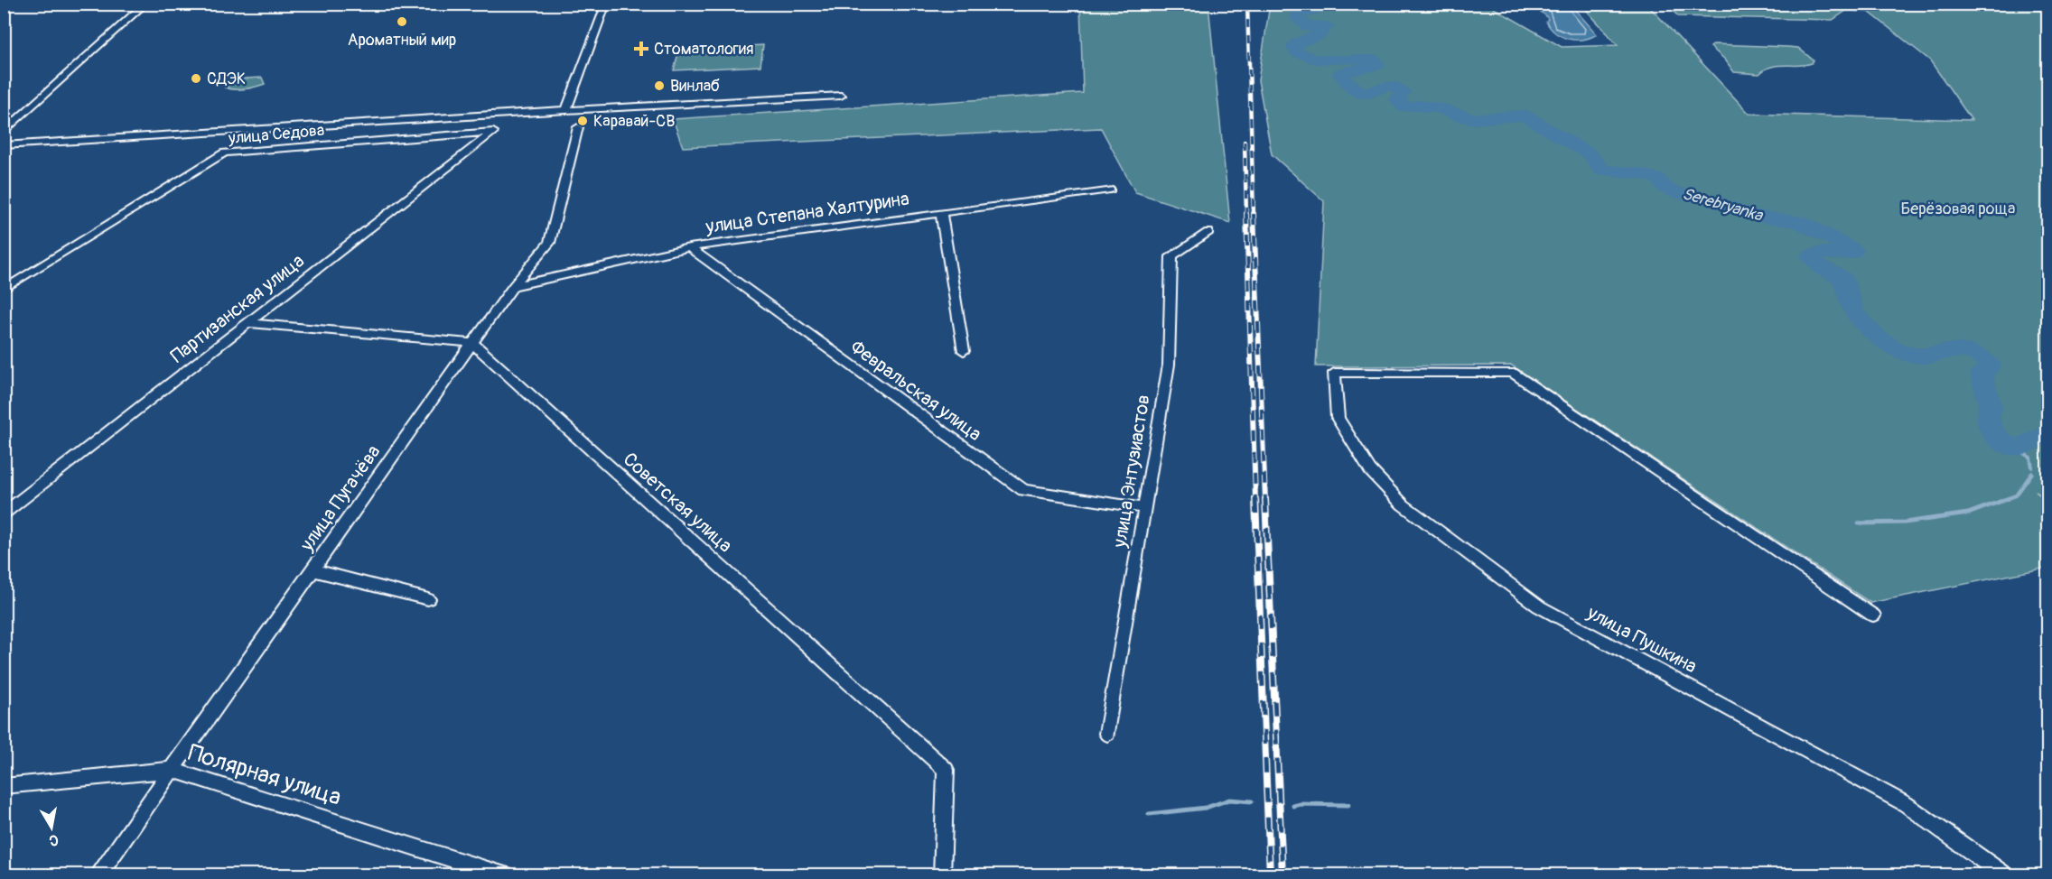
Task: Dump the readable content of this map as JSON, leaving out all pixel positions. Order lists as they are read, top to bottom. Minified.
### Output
{"streets":{"street":["улица Седова","улица Степана Халтурина","Партизанская улица","Февральская улица","улица Энтузиастов","улица Пугачёва","Советская улица","улица Пушкина","Полярная улица"]},"crossings":[["улица Седова","Партизанская улица"],["улица Степана Халтурина","Февральская улица"],["улица Степана Халтурина","улица Пугачёва"],["Февральская улица","улица Энтузиастов"],["улица Пугачёва","Советская улица"],["улица Пугачёва","Полярная улица"]],"water":["Serebryanka"],"parks":["Берёзовая роща"],"places":{"other":["Ароматный мир","СДЭК","Винлаб","Каравай-СВ"],"health":["Стоматология"]},"north":"bottom"}
